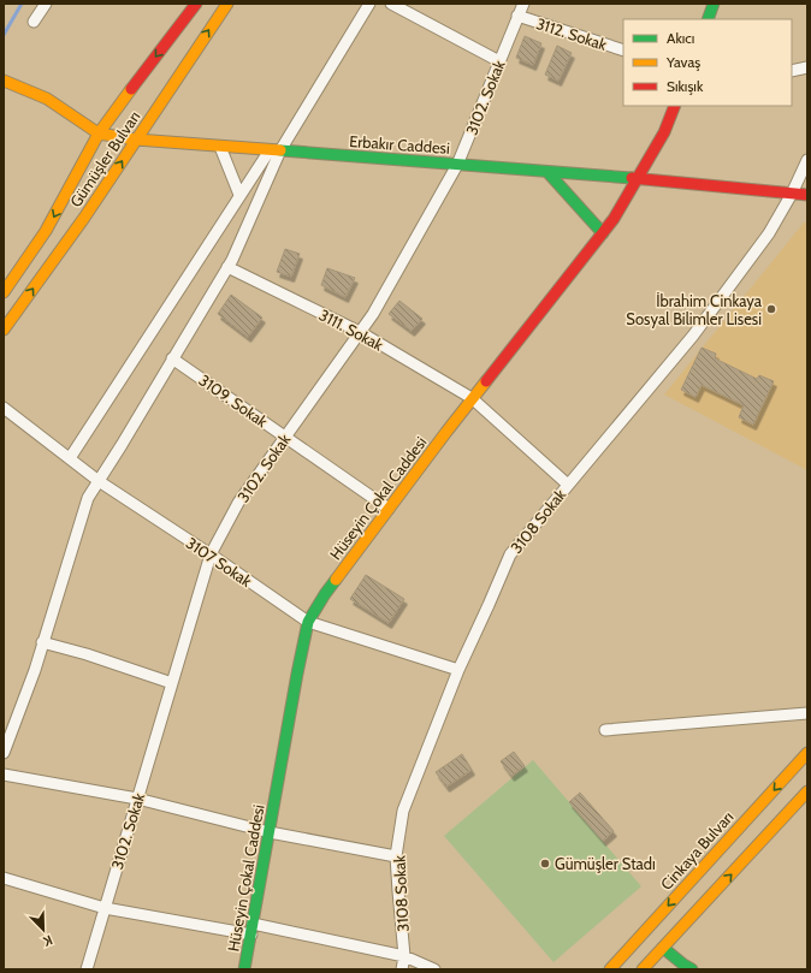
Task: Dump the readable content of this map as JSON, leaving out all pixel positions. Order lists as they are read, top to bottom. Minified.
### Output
{"streets":{"street":["3112. Sokak","3102. Sokak","Erbakır Caddesi","Gümüşler Bulvarı","3111. Sokak","3109. Sokak","Hüseyin Çokal Caddesi","3108 Sokak","3107 Sokak","Cinkaya Bulvarı"]},"crossings":[["3112. Sokak","3102. Sokak"],["3102. Sokak","Erbakır Caddesi"],["3102. Sokak","3111. Sokak"],["3102. Sokak","3109. Sokak"],["3102. Sokak","3107 Sokak"],["Erbakır Caddesi","Gümüşler Bulvarı"],["Erbakır Caddesi","Hüseyin Çokal Caddesi"],["Erbakır Caddesi","3108 Sokak"],["3111. Sokak","Hüseyin Çokal Caddesi"],["3111. Sokak","3108 Sokak"],["3109. Sokak","Hüseyin Çokal Caddesi"],["Hüseyin Çokal Caddesi","3107 Sokak"],["3108 Sokak","3107 Sokak"]],"places":["İbrahim Cinkaya Sosyal Bilimler Lisesi","Gümüşler Stadı"],"legend":["Akıcı","Yavaş","Sıkışık"],"north":"bottom right"}
